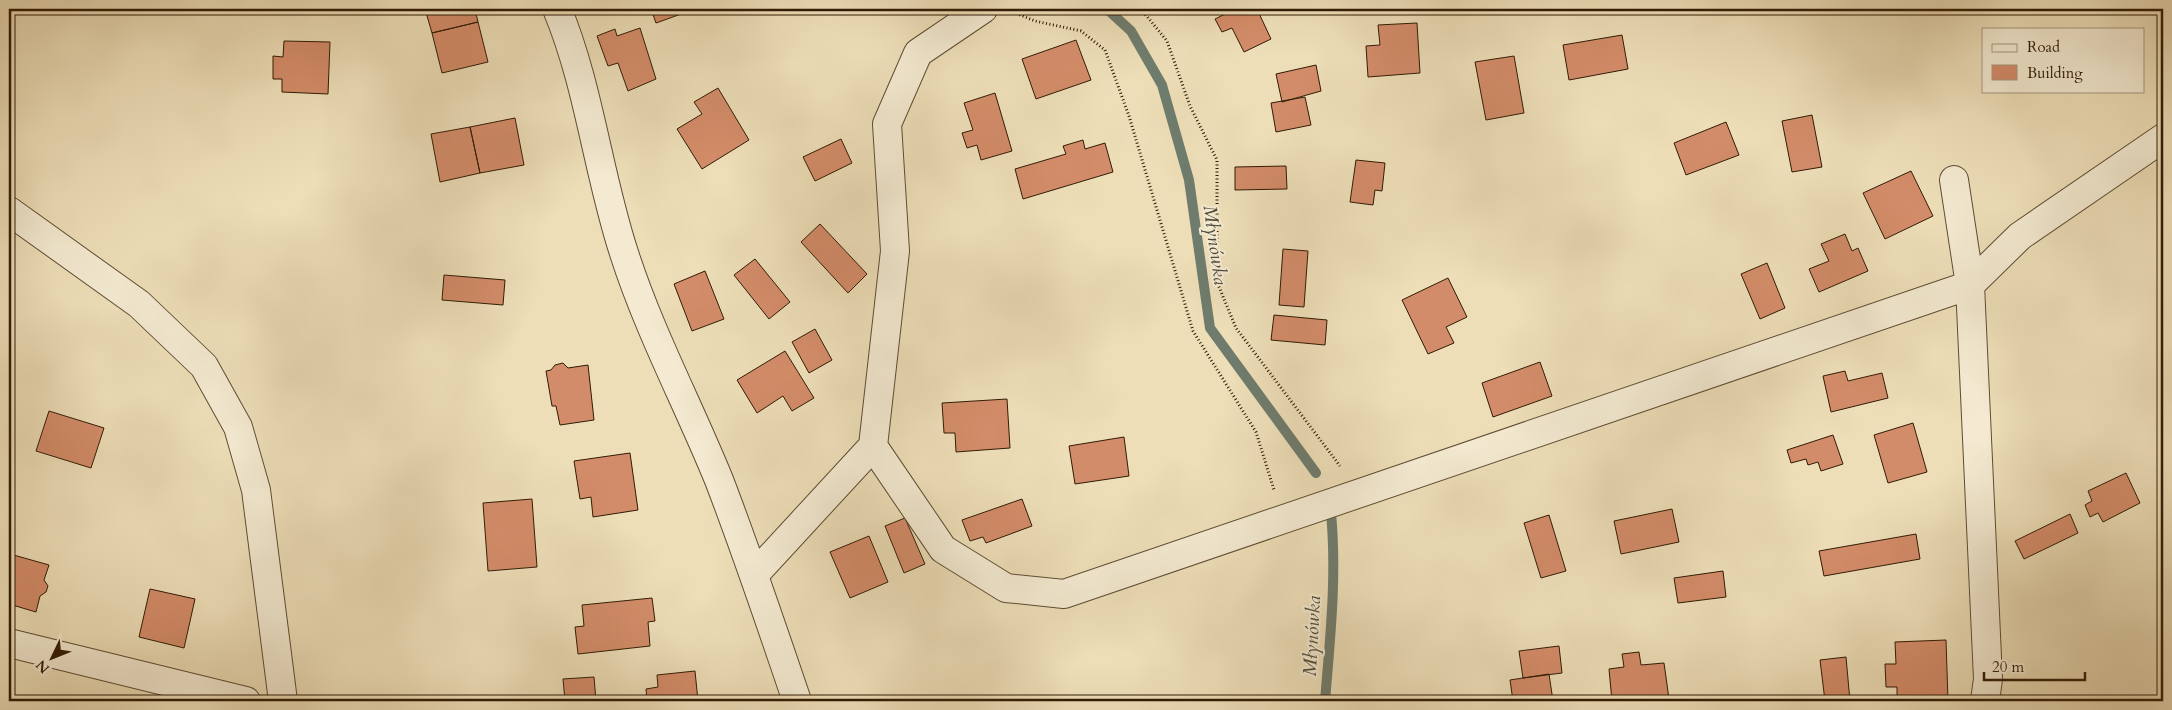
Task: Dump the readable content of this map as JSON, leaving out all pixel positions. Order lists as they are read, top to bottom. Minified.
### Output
{"water":["Młynówka"],"legend":["Road","Building"],"scale_bar":"20 m","north":"bottom left"}
